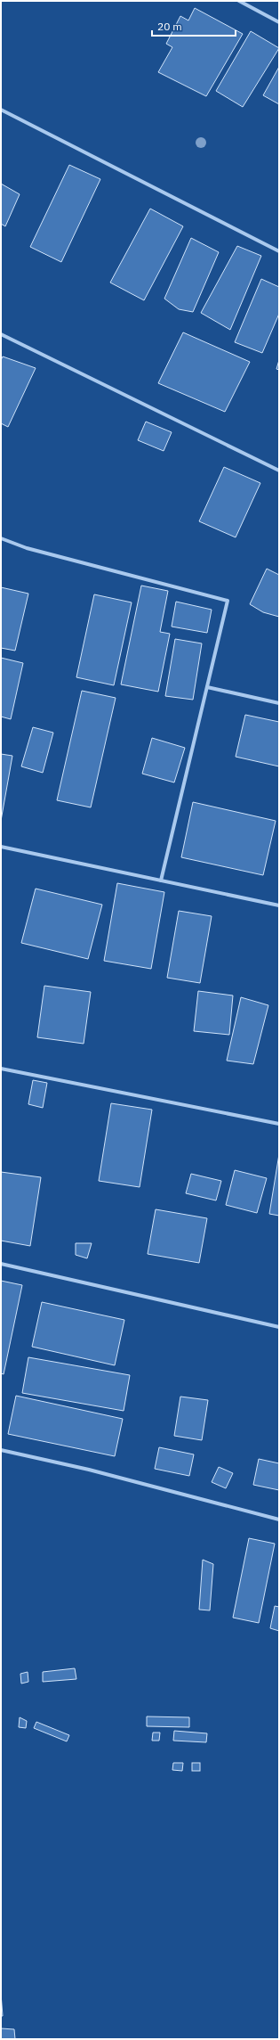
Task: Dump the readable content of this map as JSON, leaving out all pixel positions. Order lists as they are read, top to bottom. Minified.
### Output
{"scale_bar":"20 m"}
